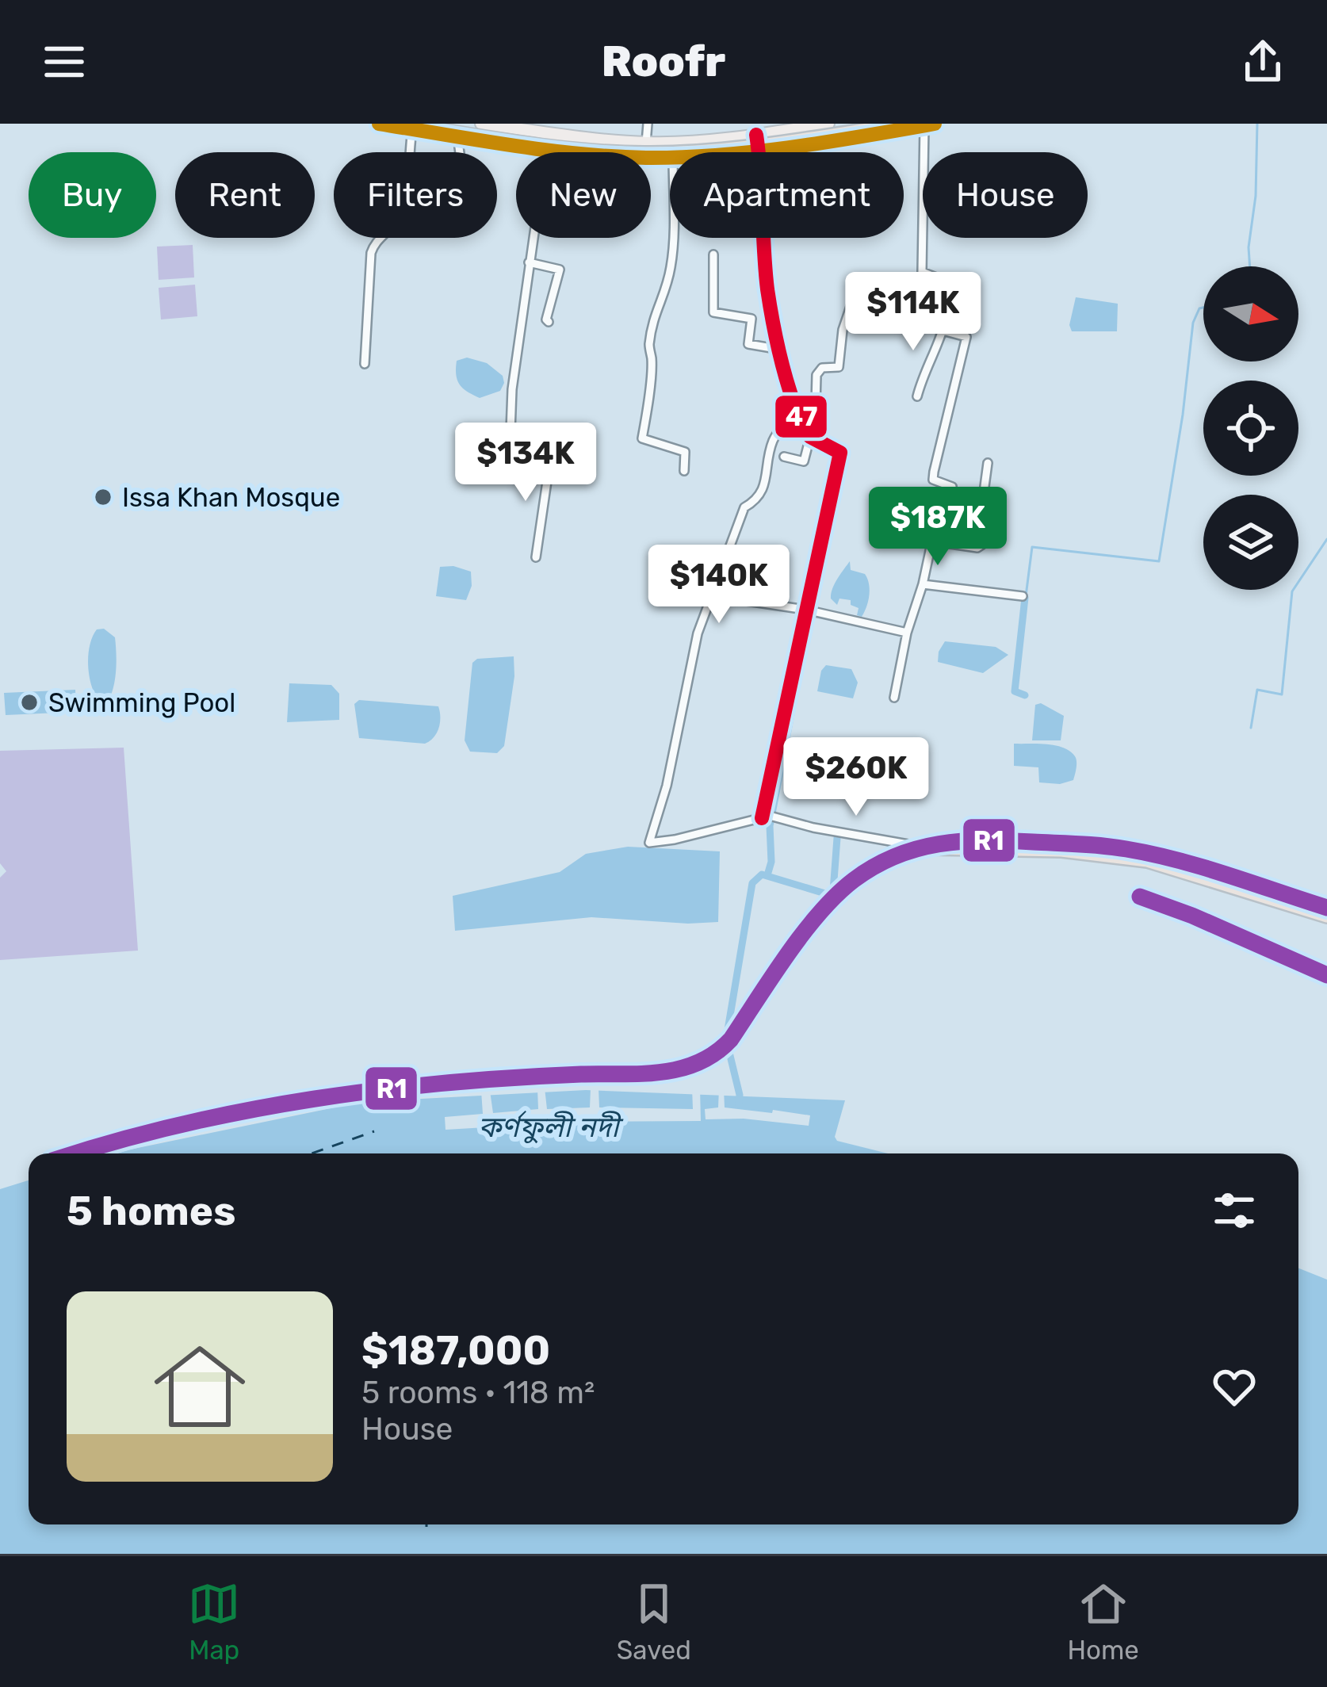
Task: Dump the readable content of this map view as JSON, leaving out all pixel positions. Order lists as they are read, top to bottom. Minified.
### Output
{"water":["কর্ণফুলী নদী"],"places":["Issa Khan Mosque","Swimming Pool"],"lines":["transit line 47","transit line R1"],"north":"right","page":{"header":"Roofr","chip":["Buy","Rent","Filters","New","Apartment","House"],"price":["$114K","$134K","$187K","$140K","$260K"],"heading":"5 homes","list":[{"name":"$187,000","note":"5 rooms · 118 m² · House"}],"tabs":["Map","Saved","Home"]}}
